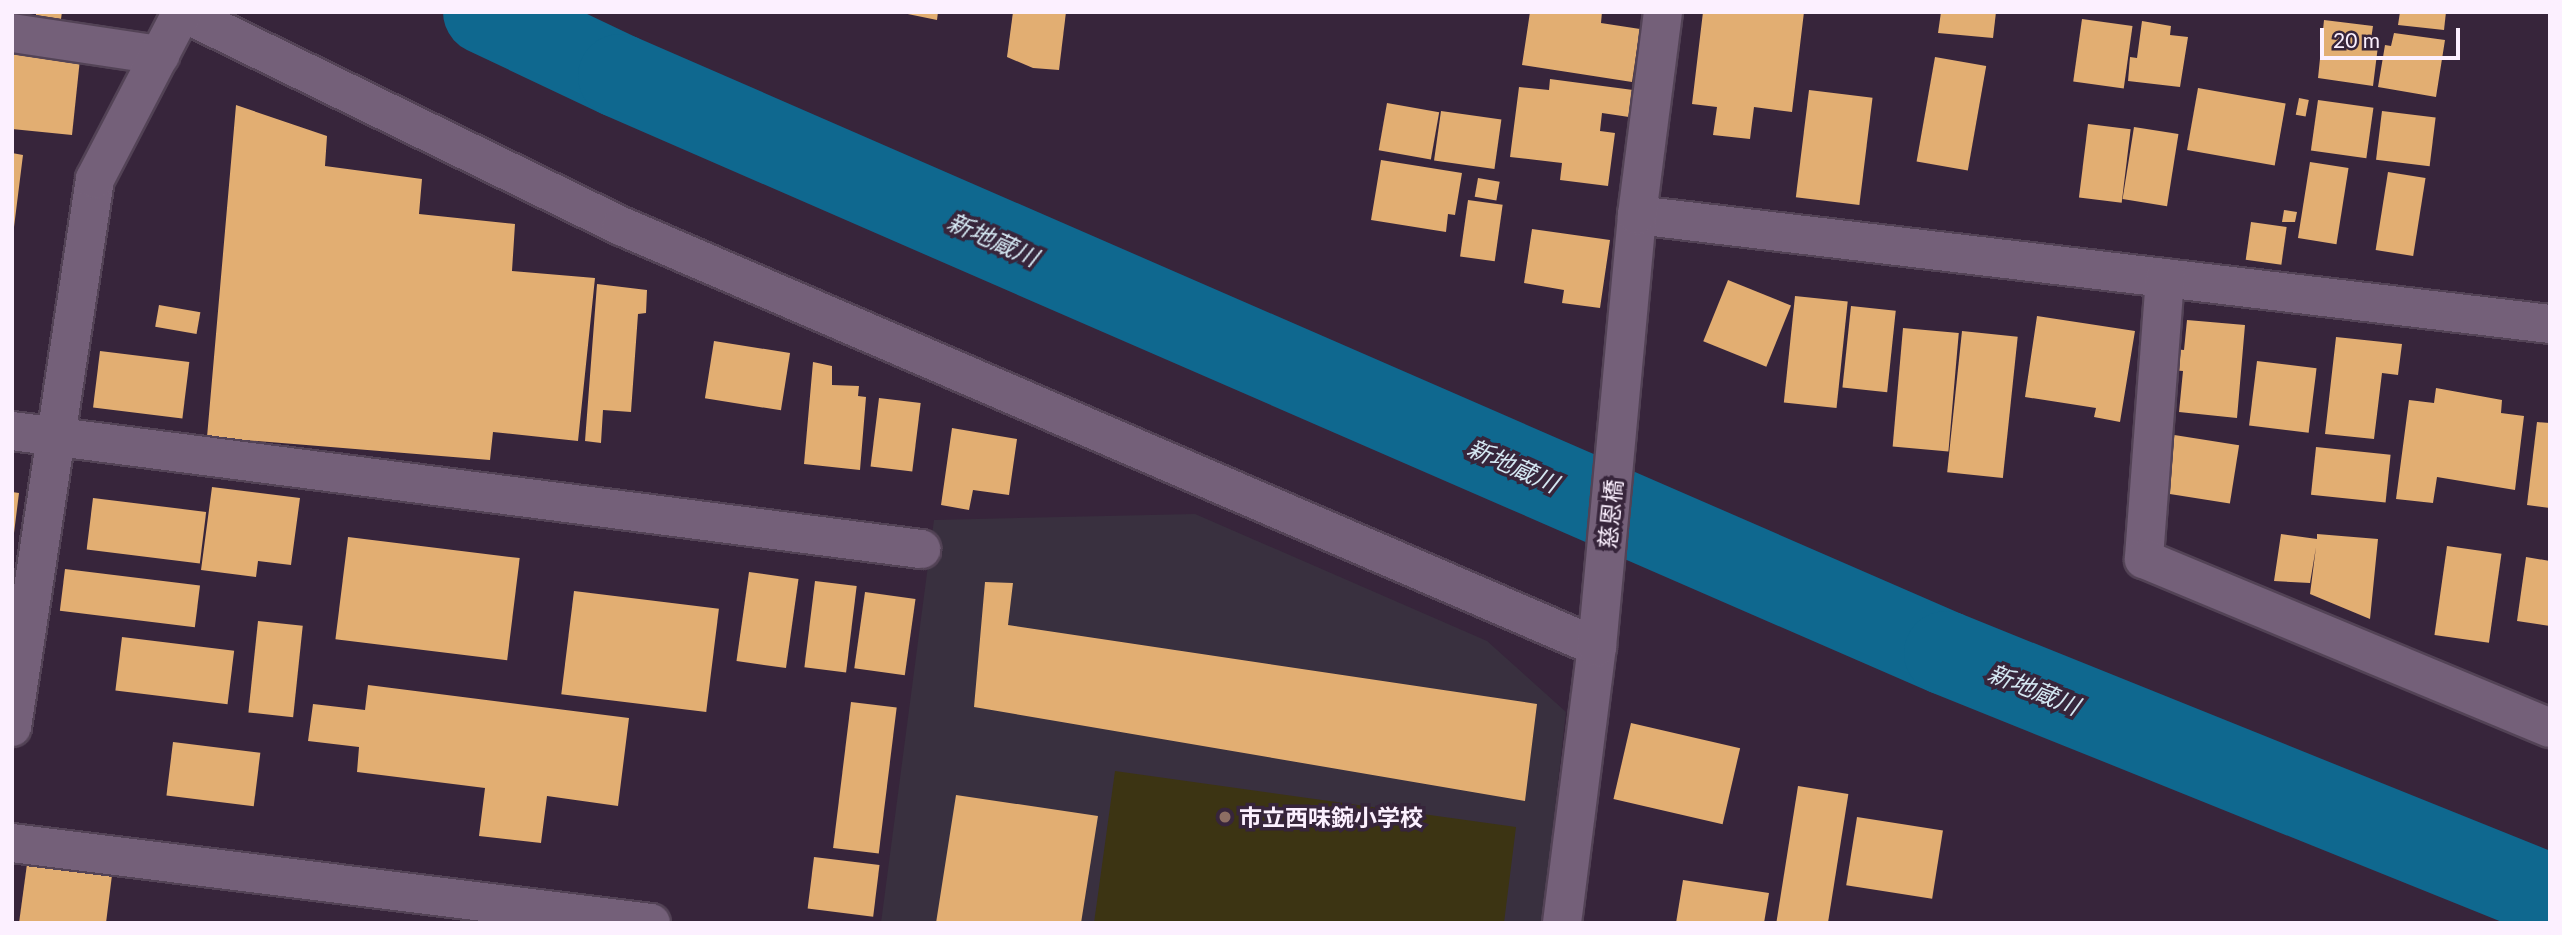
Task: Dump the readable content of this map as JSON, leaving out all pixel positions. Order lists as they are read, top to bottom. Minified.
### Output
{"streets":{"street":["慈恩橋"]},"water":["新地蔵川"],"places":["市立西味鋺小学校"],"scale_bar":"20 m"}
